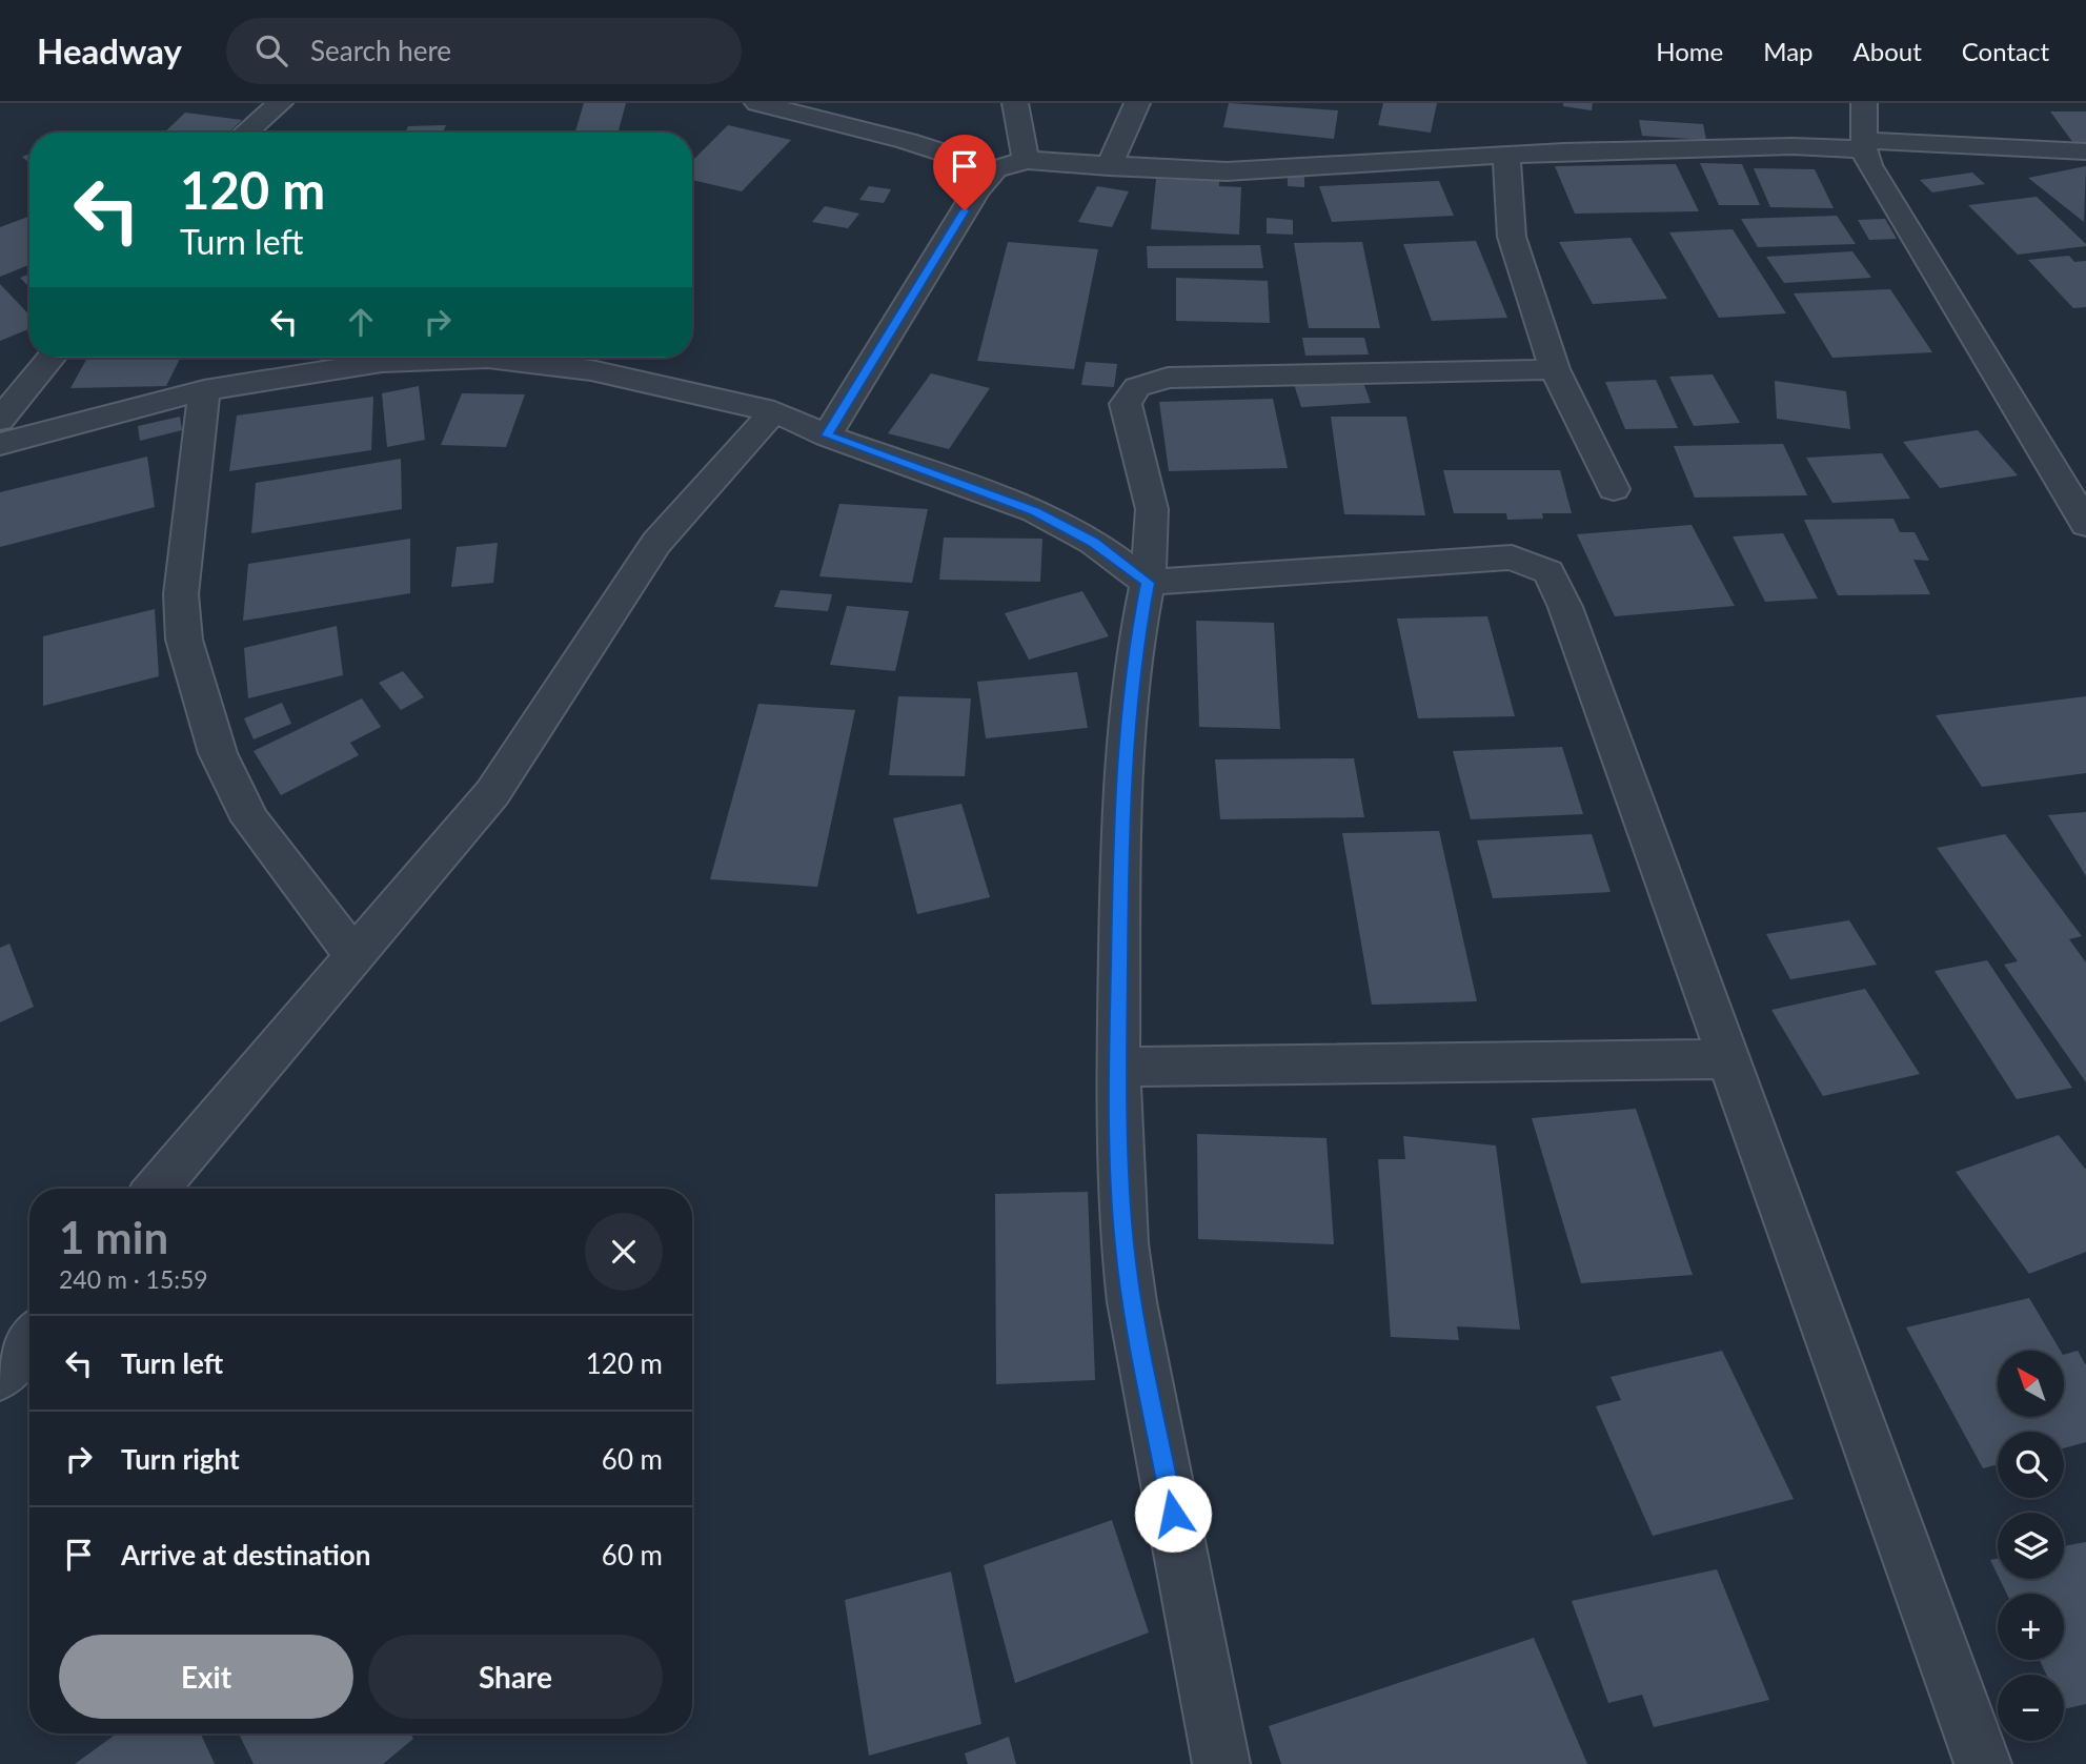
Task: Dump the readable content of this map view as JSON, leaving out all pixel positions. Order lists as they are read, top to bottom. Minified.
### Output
{"north":"top left","page":{"header":"Headway","search":"Search here","nav":["Home","Map","About","Contact"],"turn":["120 m","Turn left"],"heading":["1 min","240 m · 15:59"],"list":[{"name":"Turn left","value":"120 m"},{"name":"Turn right","value":"60 m"},{"name":"Arrive at destination","value":"60 m"}],"map_buttons":["+","−"],"buttons":["Exit","Share"]}}
